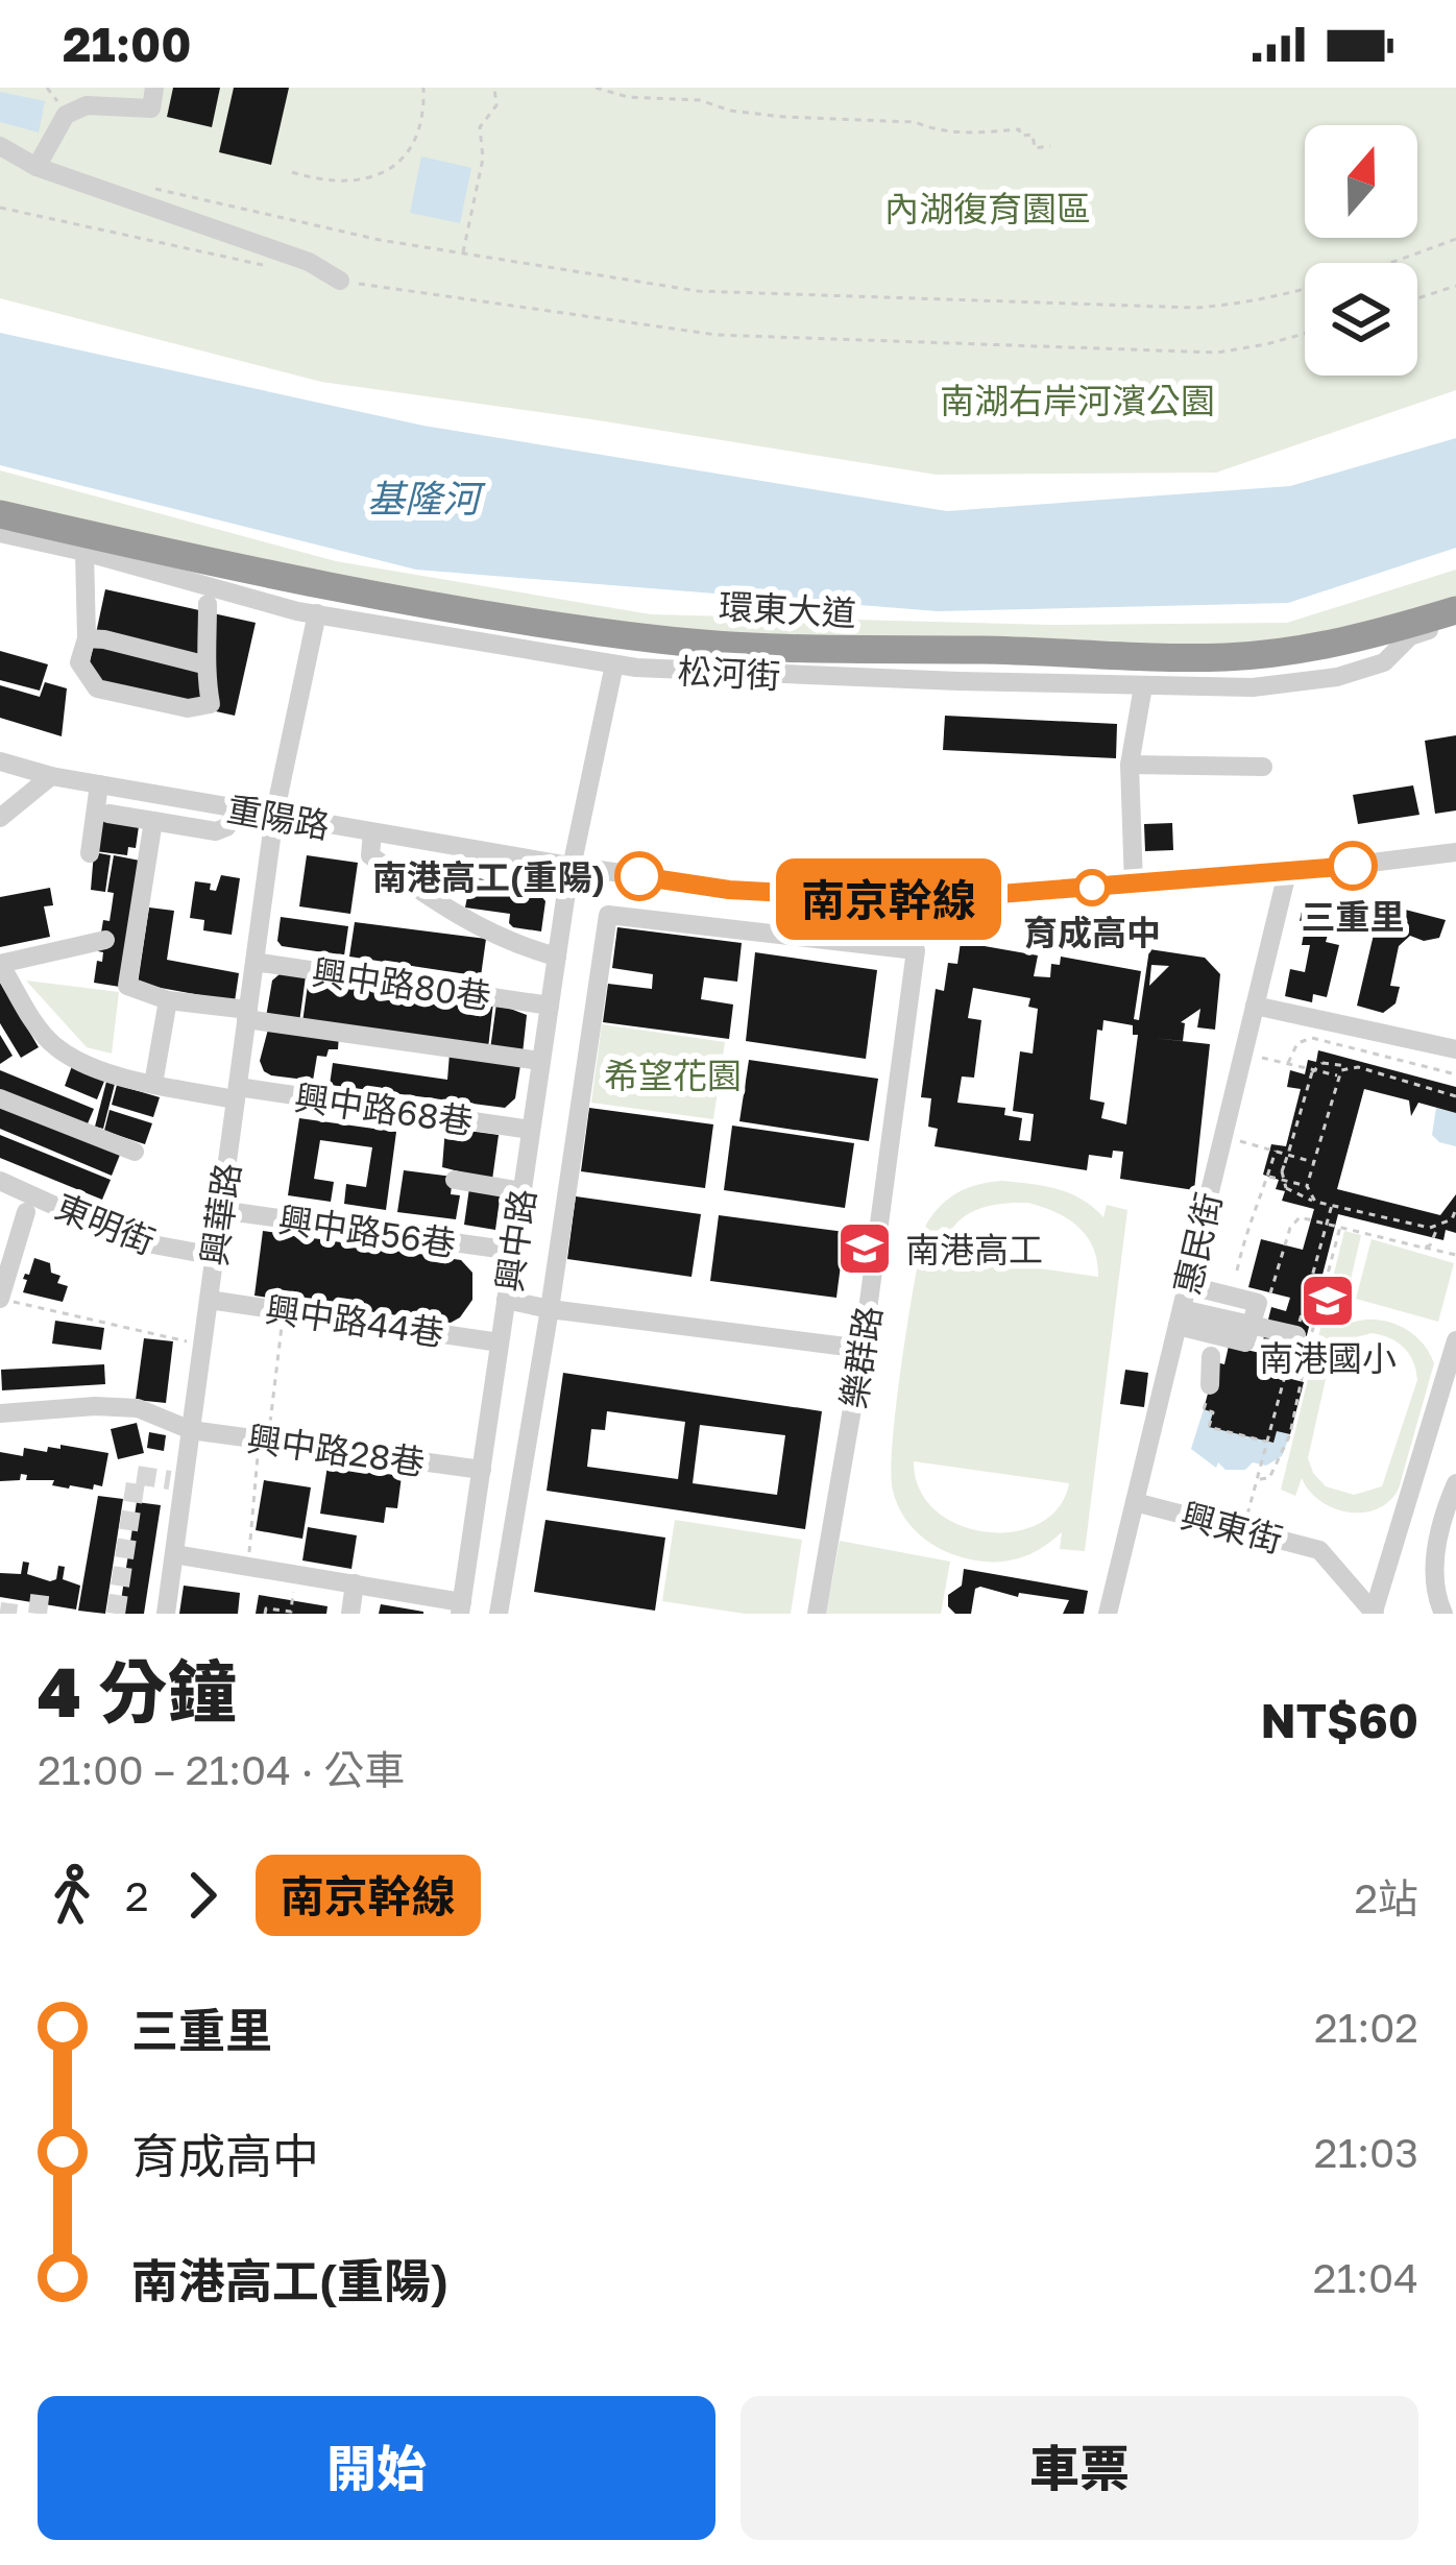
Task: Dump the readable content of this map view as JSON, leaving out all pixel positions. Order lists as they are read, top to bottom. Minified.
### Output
{"streets":{"highway":["環東大道"],"street":["松河街","重陽路","興中路80巷","興中路68巷","興華路","東明街","興中路56巷","興中路","惠民街","興中路44巷","樂群路","興中路28巷","興東街"]},"crossings":[["松河街","興華路"],["松河街","興中路"],["重陽路","興華路"],["重陽路","興中路"],["重陽路","惠民街"],["興中路80巷","興華路"],["興中路80巷","興中路"],["興中路68巷","興華路"],["興中路68巷","興中路"],["興華路","東明街"],["興華路","興中路56巷"],["興華路","興中路44巷"],["興華路","興中路28巷"],["興中路56巷","興中路"],["興中路","興中路44巷"],["興中路","興中路28巷"],["惠民街","興東街"]],"water":["基隆河"],"parks":["內湖復育園區","南湖右岸河濱公園","希望花園"],"places":{"other":["三重里","南港高工(重陽)","育成高中"],"school or university":["南港高工","南港國小"]},"lines":["bus line 南京幹線"],"north":"top","page":{"status":"21:00","on_map":"南京幹線","heading":["4 分鐘","21:00 – 21:04 · 公車","NT$60"],"legs":["2","南京幹線","2站"],"list":[{"name":"三重里","value":"21:02"},{"name":"育成高中","value":"21:03"},{"name":"南港高工(重陽)","value":"21:04"}],"buttons":["開始","車票"]}}
